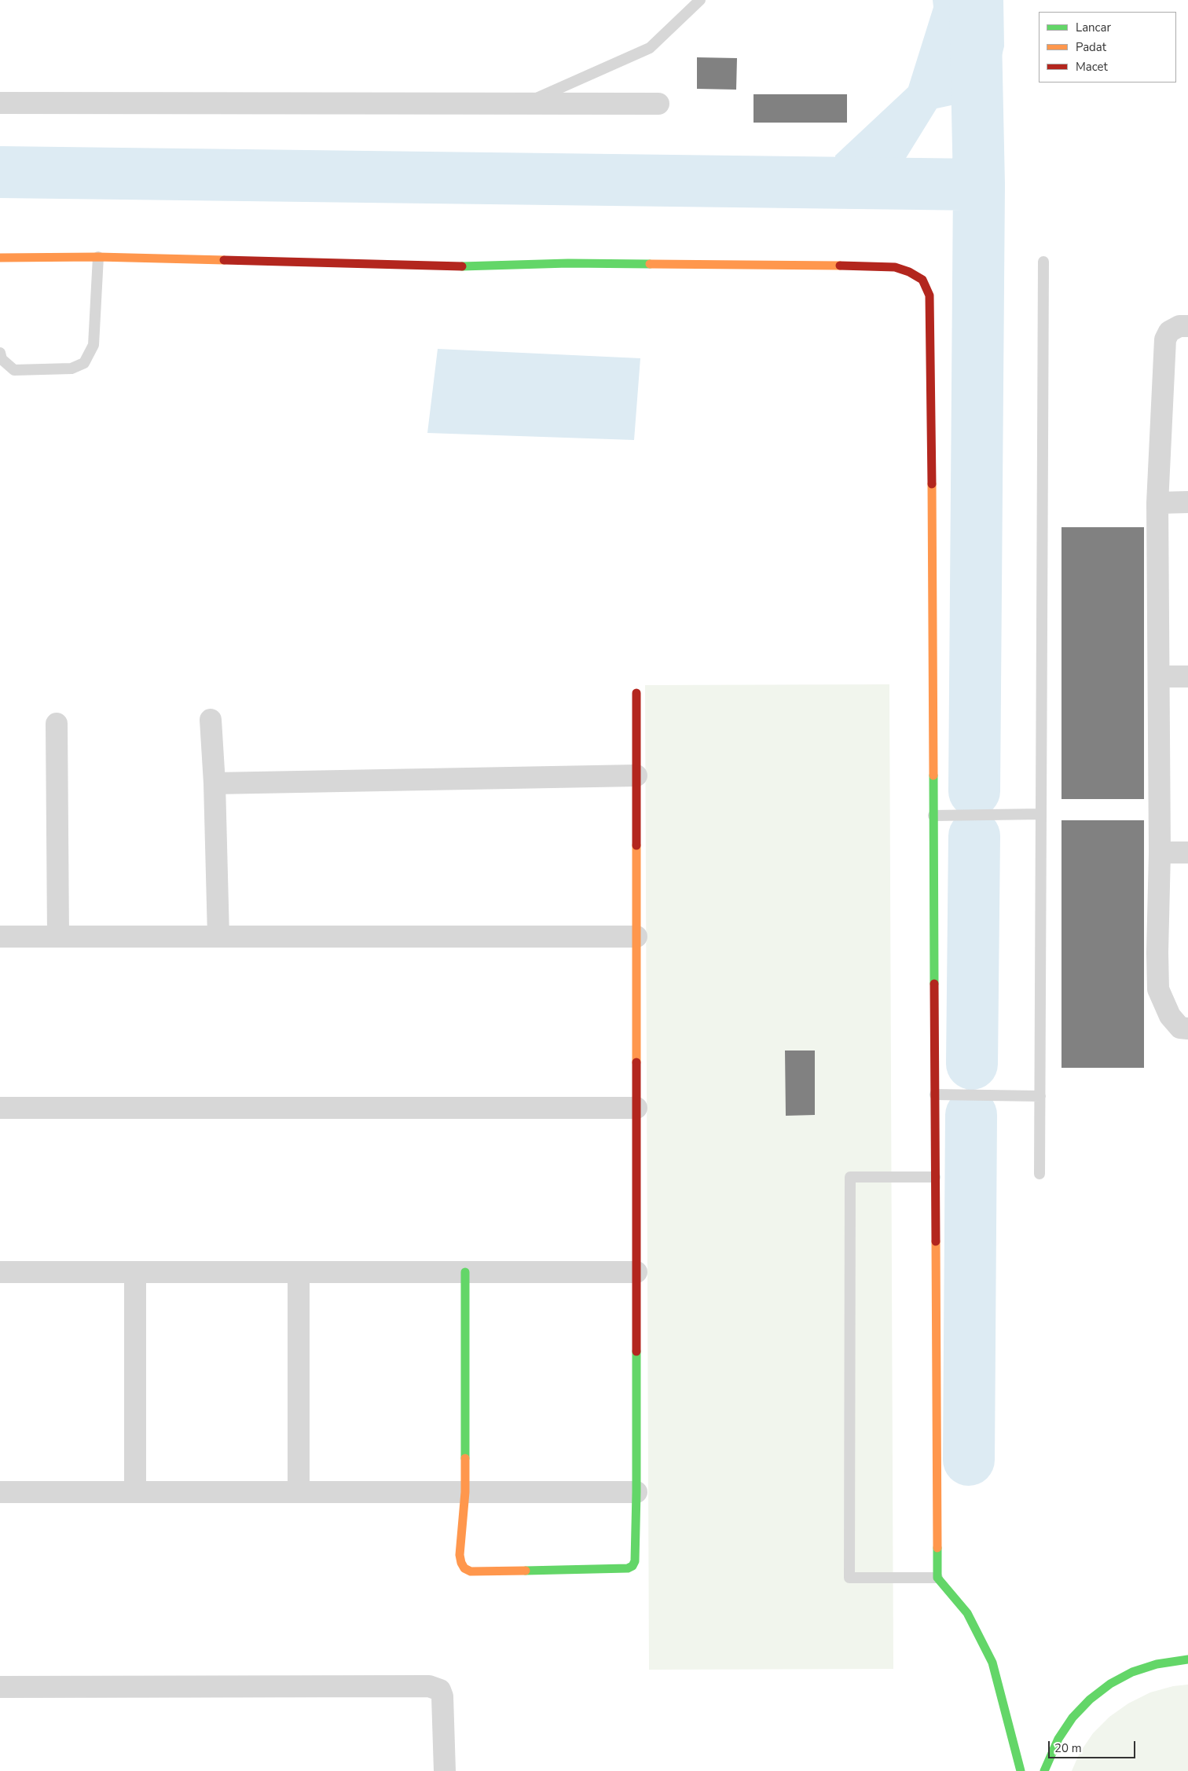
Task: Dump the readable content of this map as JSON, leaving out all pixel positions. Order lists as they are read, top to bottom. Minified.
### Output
{"legend":["Lancar","Padat","Macet"],"scale_bar":"20 m"}
